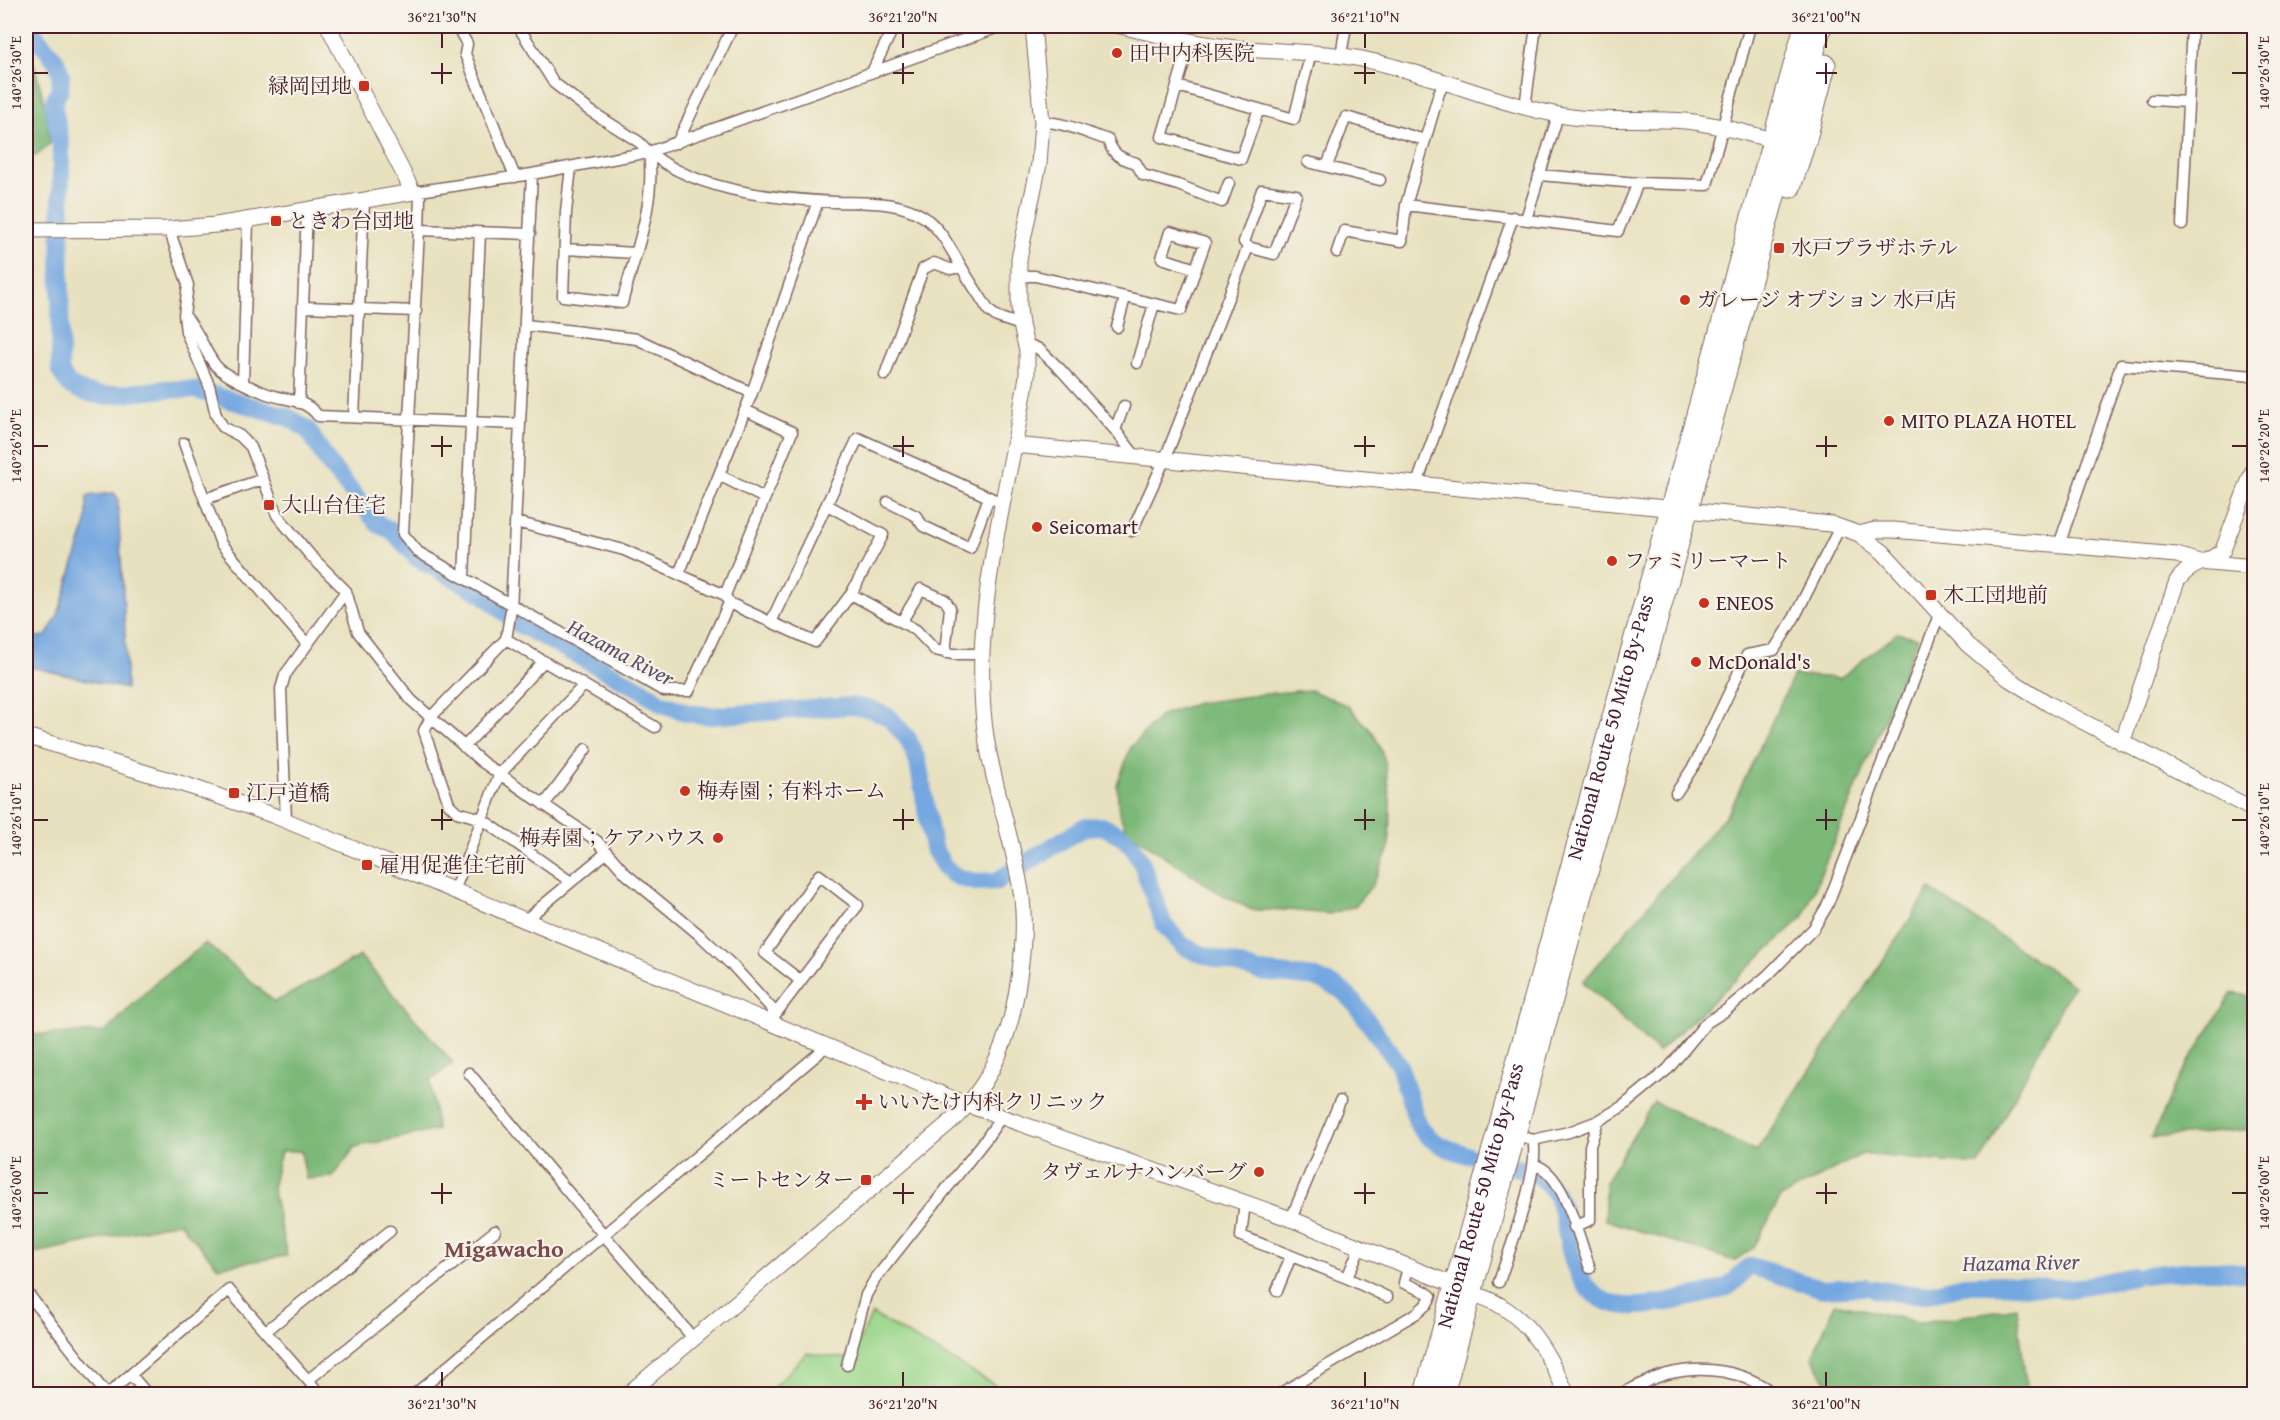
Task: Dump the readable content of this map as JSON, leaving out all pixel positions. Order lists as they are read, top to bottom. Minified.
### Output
{"streets":{"highway":["National Route 50 Mito By-Pass"]},"districts":["Migawacho"],"water":["Hazama River"],"places":{"other":["田中内科医院","ガレージ オプション 水戸店","MITO PLAZA HOTEL","Seicomart","ファミリーマート","ENEOS","McDonald's","梅寿園；有料ホーム","梅寿園；ケアハウス","タヴェルナハンバーグ"],"transit":["緑岡団地","ときわ台団地","水戸プラザホテル","大山台住宅","木工団地前","江戸道橋","雇用促進住宅前","ミートセンター"],"health":["いいたけ内科クリニック"]},"coordinates":["36°21'30\"N","36°21'20\"N","36°21'10\"N","36°21'00\"N","140°26'30\"E","140°26'20\"E","140°26'10\"E","140°26'00\"E"]}
